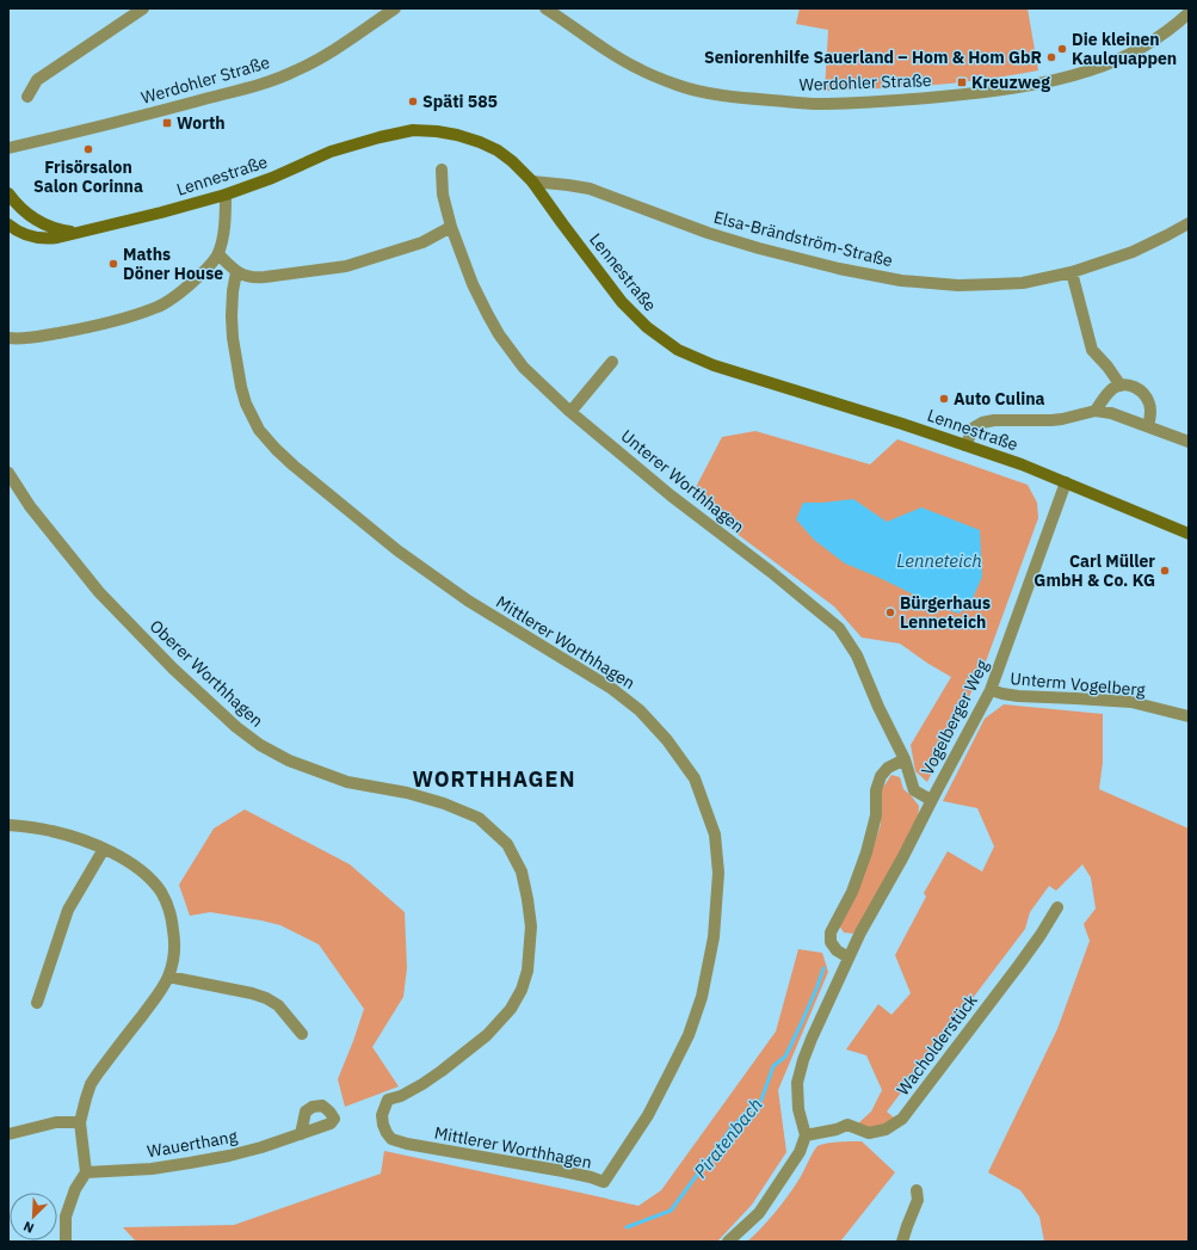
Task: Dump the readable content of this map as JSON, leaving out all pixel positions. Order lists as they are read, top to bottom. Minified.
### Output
{"streets":{"main road":["Lennestraße"],"street":["Werdohler Straße","Elsa-Brändström-Straße","Unterer Worthhagen","Mittlerer Worthhagen","Oberer Worthhagen","Unterm Vogelberg","Vogelberger Weg","Wacholderstück","Wauerthang"]},"crossings":[["Lennestraße","Elsa-Brändström-Straße"],["Lennestraße","Vogelberger Weg"],["Unterer Worthhagen","Vogelberger Weg"],["Mittlerer Worthhagen","Oberer Worthhagen"],["Unterm Vogelberg","Vogelberger Weg"],["Vogelberger Weg","Wacholderstück"]],"districts":["WORTHHAGEN"],"water":["Lenneteich","Piratenbach"],"places":{"other":["Die kleinen Kaulquappen","Seniorenhilfe Sauerland – Hom & Hom GbR","Späti 585","Frisörsalon Salon Corinna","Maths Döner House","Auto Culina","Carl Müller GmbH & Co. KG","Bürgerhaus Lenneteich"],"transit":["Kreuzweg","Worth"]},"north":"bottom left"}
